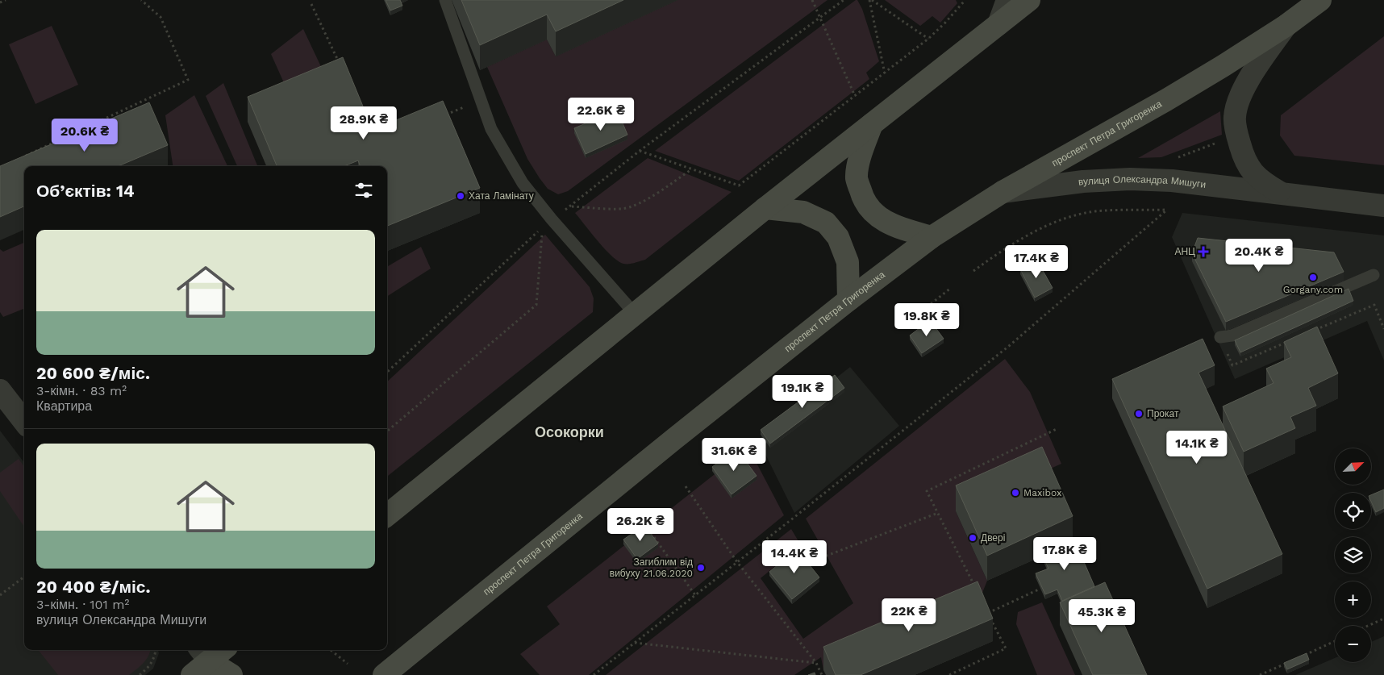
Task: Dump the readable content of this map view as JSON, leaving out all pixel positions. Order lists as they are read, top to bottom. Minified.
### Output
{"streets":{"street":["проспект Петра Григоренка","вулиця Олександра Мишуги"]},"crossings":[["проспект Петра Григоренка","вулиця Олександра Мишуги"]],"districts":["Осокорки"],"places":{"other":["Хата Ламінату","Gorgany.com","Прокат","Maxibox","Двері","Загиблим від вибуху 21.06.2020"],"health":["АНЦ"]},"north":"top right","page":{"price":["22.6K ₴","28.9K ₴","20.6K ₴","20.4K ₴","17.4K ₴","19.8K ₴","19.1K ₴","14.1K ₴","31.6K ₴","26.2K ₴","17.8K ₴","14.4K ₴","22K ₴","45.3K ₴"],"heading":"Об’єктів: 14","list":[{"name":"20 600 ₴/міс.","note":"3-кімн. · 83 m² · Квартира"},{"name":"20 400 ₴/міс.","note":"3-кімн. · 101 m² · вулиця Олександра Мишуги"}],"map_buttons":["+","−"]}}
